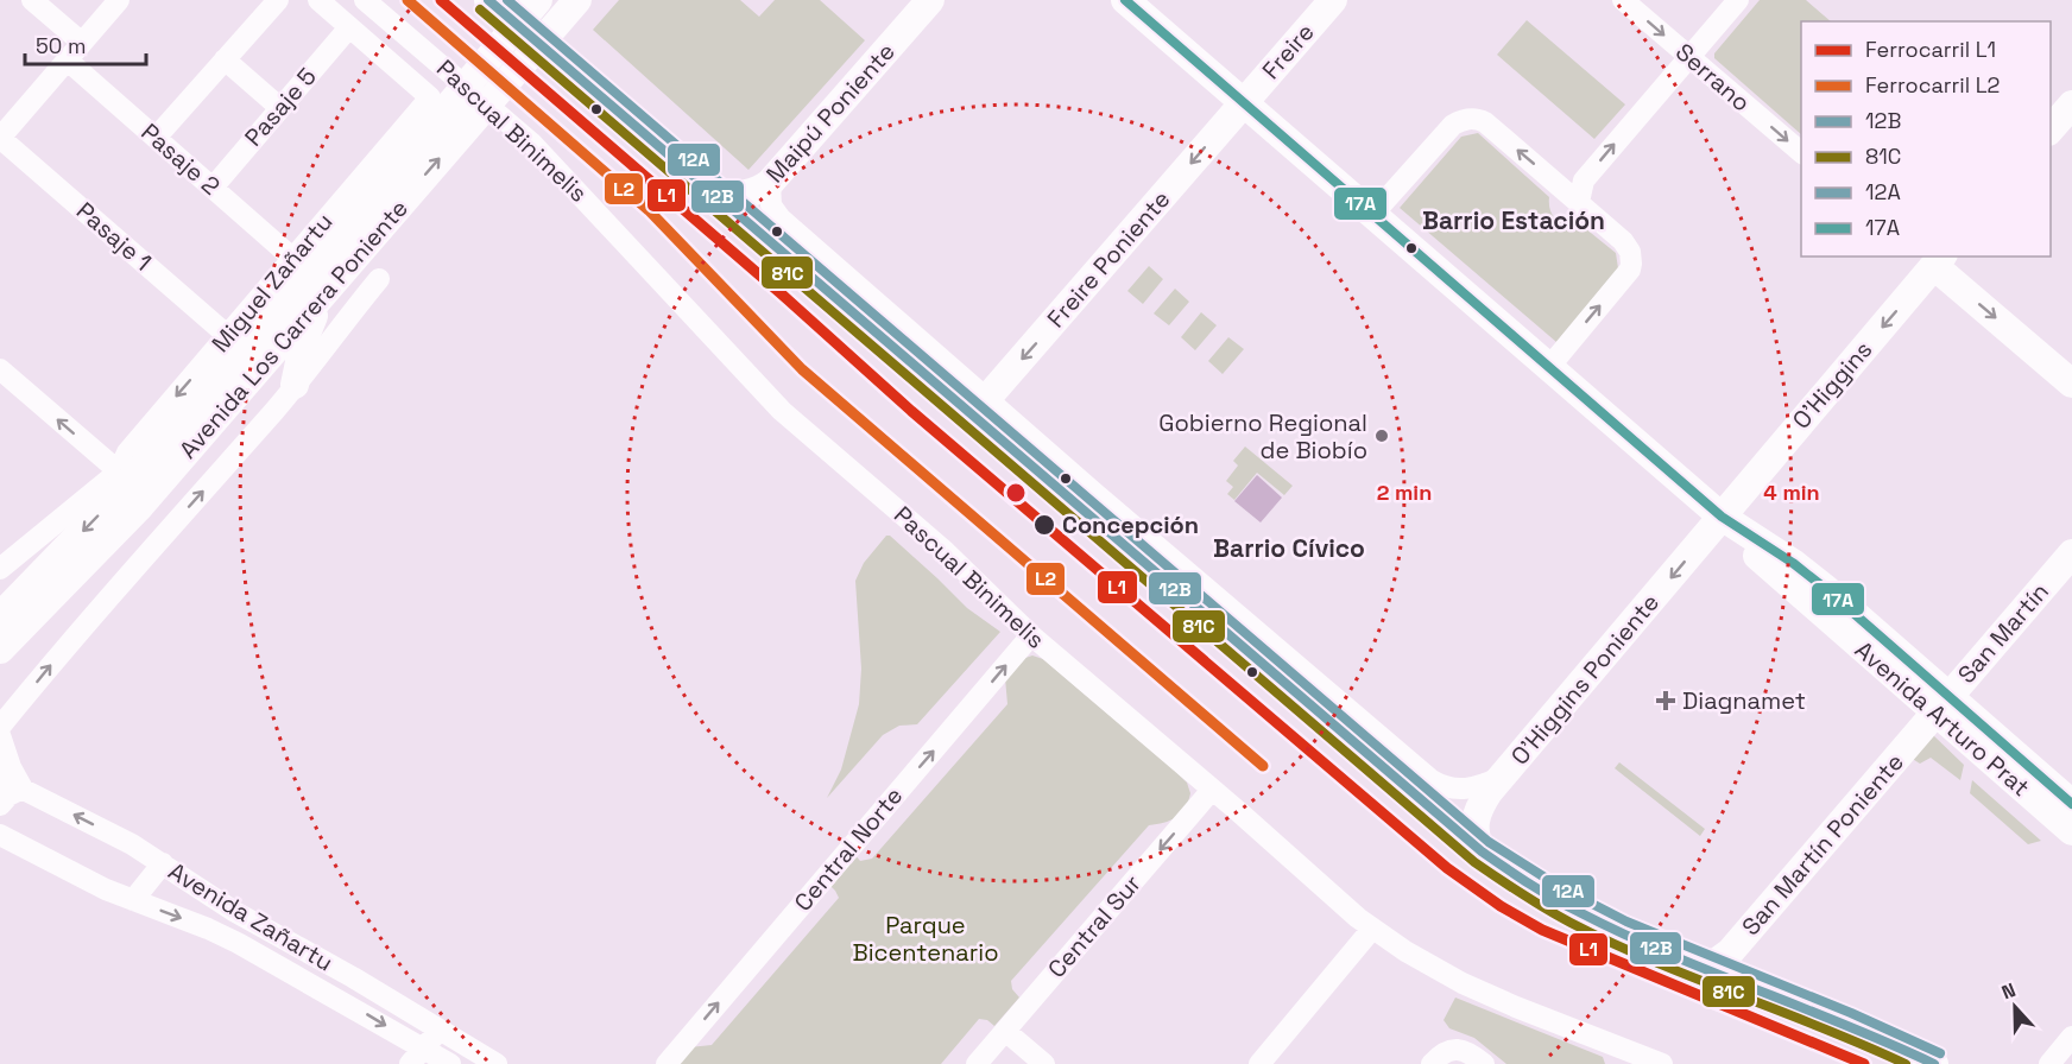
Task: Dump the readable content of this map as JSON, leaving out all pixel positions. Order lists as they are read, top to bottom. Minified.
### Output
{"streets":{"main road":["Freire","Maipú Poniente","Freire Poniente","Avenida Los Carrera Poniente","O'Higgins","San Martín","O'Higgins Poniente","Avenida Arturo Prat","San Martín Poniente"],"street":["Serrano","Pasaje 5","Pascual Binimelis","Pasaje 2","Pasaje 1","Miguel Zañartu","Central Norte","Avenida Zañartu","Central Sur"]},"crossings":[["Freire","Freire Poniente"],["Freire","Avenida Arturo Prat"],["Pasaje 5","Pasaje 2"],["Pasaje 5","Miguel Zañartu"],["Pascual Binimelis","Central Norte"],["Pascual Binimelis","Central Sur"],["Pasaje 2","Miguel Zañartu"],["Pasaje 1","Miguel Zañartu"],["Freire Poniente","Avenida Arturo Prat"],["O'Higgins","O'Higgins Poniente"],["O'Higgins","Avenida Arturo Prat"],["San Martín","Avenida Arturo Prat"],["San Martín","San Martín Poniente"],["O'Higgins Poniente","Avenida Arturo Prat"],["Avenida Arturo Prat","San Martín Poniente"]],"one_way":["Serrano","Freire Poniente","O'Higgins","O'Higgins Poniente","Central Norte","Central Sur"],"districts":["Barrio Estación","Barrio Cívico"],"parks":["Parque Bicentenario"],"places":{"other":["Gobierno Regional de Biobío","Concepción"],"health":["Diagnamet"]},"lines":["rail line L1","rail line L2","transit line 12B","transit line 12A","transit line 17A","transit line 81C"],"legend":["Ferrocarril L1","Ferrocarril L2","12B","81C","12A","17A"],"scale_bar":"50 m","north":"top","rings":["2 min","4 min"]}
